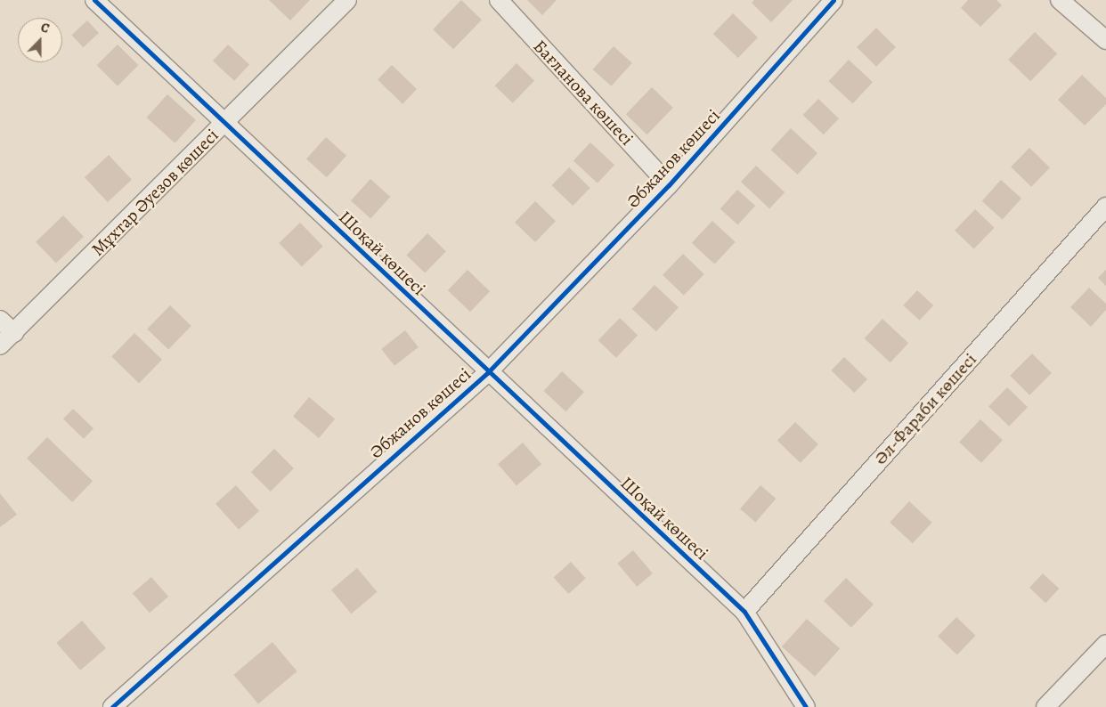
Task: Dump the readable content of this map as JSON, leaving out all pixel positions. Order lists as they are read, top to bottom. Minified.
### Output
{"streets":{"street":["Бағланова көшесі","Әбжанов көшесі","Мұхтар Әуезов көшесі","Шоқай көшесі","Әл-Фараби көшесі"]},"crossings":[["Бағланова көшесі","Әбжанов көшесі"],["Әбжанов көшесі","Шоқай көшесі"],["Мұхтар Әуезов көшесі","Шоқай көшесі"],["Шоқай көшесі","Әл-Фараби көшесі"]],"north":"top"}
